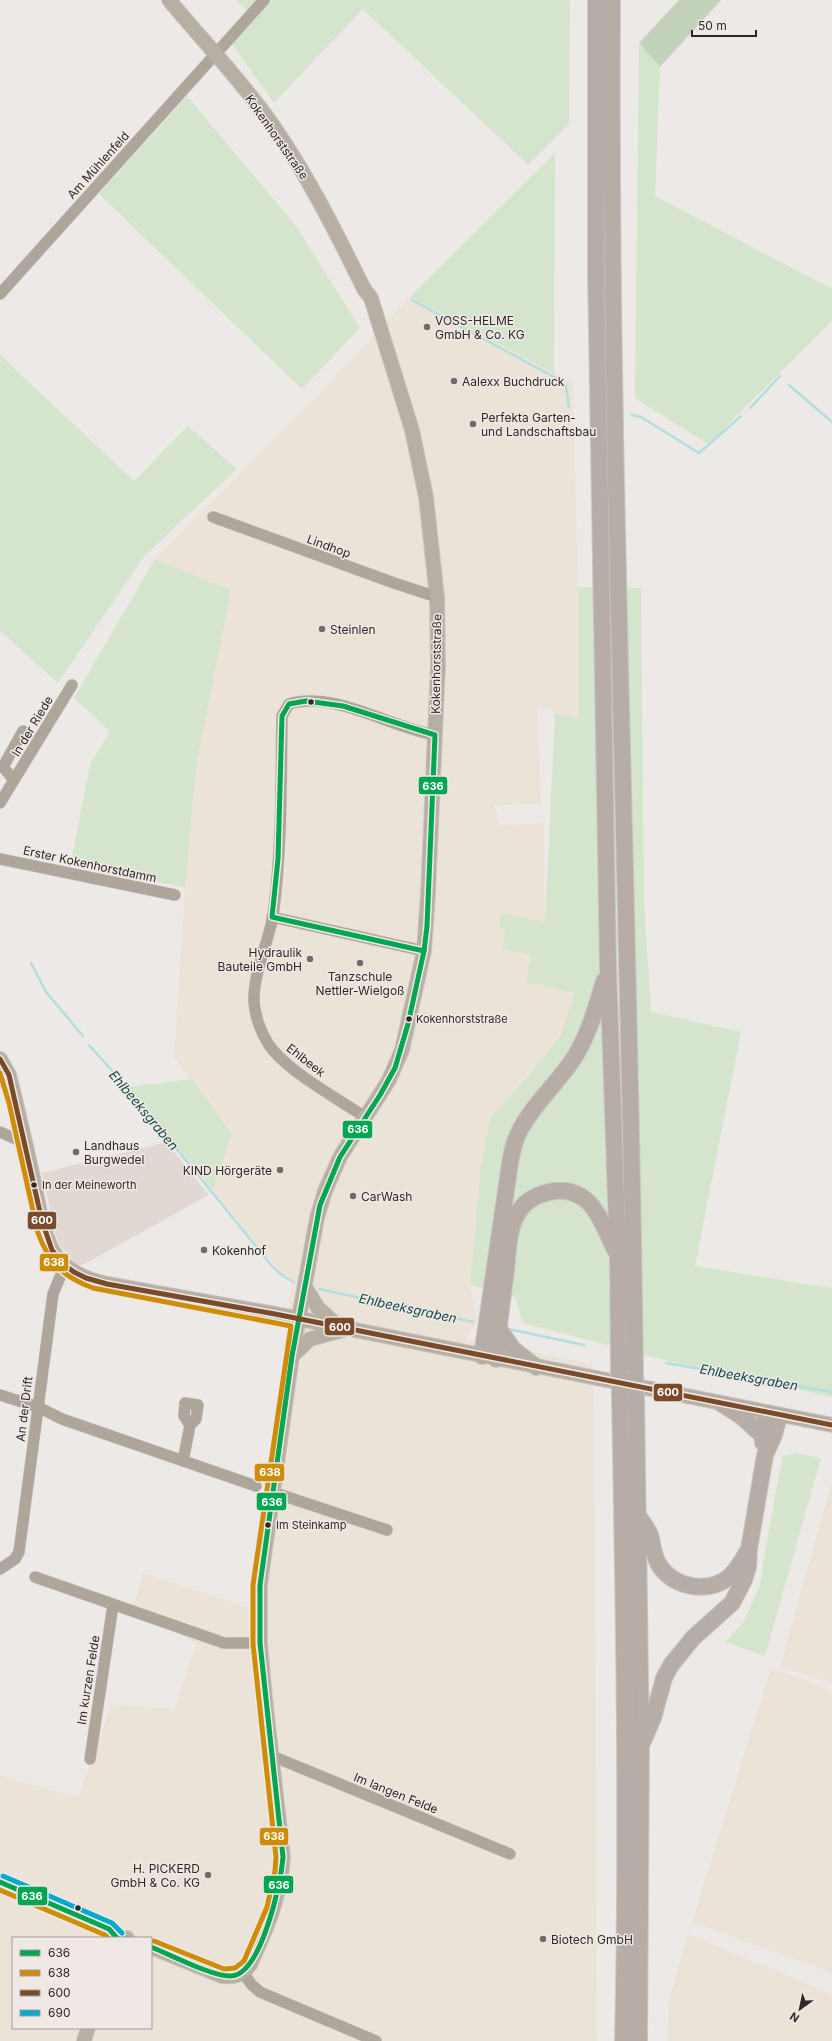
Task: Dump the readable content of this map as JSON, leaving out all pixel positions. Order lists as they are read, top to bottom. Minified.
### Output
{"streets":{"main road":["Kokenhorststraße"],"street":["Am Mühlenfeld","Lindhop","In der Riede","Erster Kokenhorstdamm","Ehlbeek","An der Drift","Im kurzen Felde","Im langen Felde"]},"crossings":[["Kokenhorststraße","Am Mühlenfeld"],["Kokenhorststraße","Lindhop"],["Kokenhorststraße","Ehlbeek"],["Kokenhorststraße","Im langen Felde"]],"water":["Ehlbeeksgraben"],"places":["VOSS-HELME GmbH & Co. KG","Aalexx Buchdruck","Perfekta Garten- und Landschaftsbau","Steinlen","Hydraulik Bauteile GmbH","Tanzschule Nettler-Wielgoß","Kokenhorststraße","Landhaus Burgwedel","KIND Hörgeräte","In der Meineworth","CarWash","Kokenhof","Im Steinkamp","H. PICKERD GmbH & Co. KG","Biotech GmbH"],"lines":["transit line 636","transit line 600","transit line 638","transit line 690"],"legend":["636","638","600","690"],"scale_bar":"50 m","north":"bottom left"}
